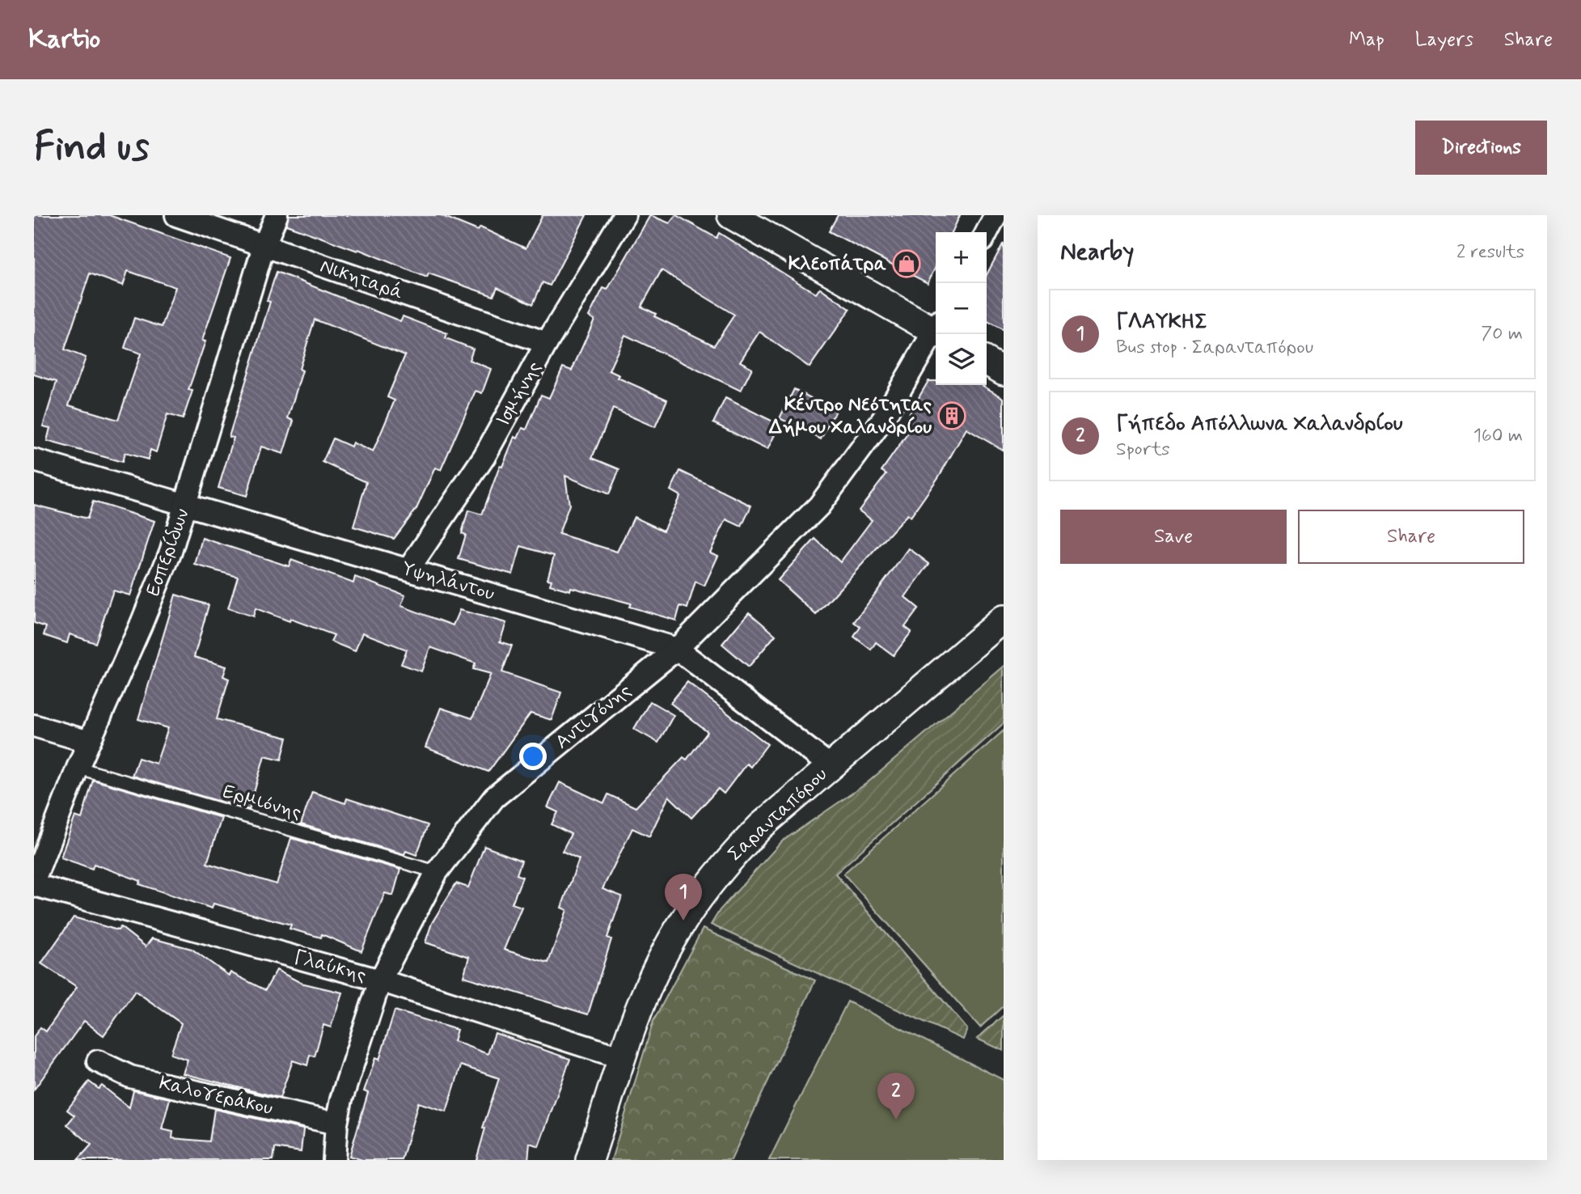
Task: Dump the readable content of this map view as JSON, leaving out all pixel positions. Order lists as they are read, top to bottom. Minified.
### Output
{"streets":{"street":["Νικηταρά","Ισμήνης","Εσπερίδων","Υψηλάντου","Αντιγόνης","Σαρανταπόρου","Γλαύκης","Καλογεράκου"],"lane":["Ερμιόνης"]},"crossings":[["Νικηταρά","Ισμήνης"],["Νικηταρά","Εσπερίδων"],["Ισμήνης","Υψηλάντου"],["Εσπερίδων","Υψηλάντου"],["Εσπερίδων","Ερμιόνης"],["Υψηλάντου","Αντιγόνης"],["Υψηλάντου","Σαρανταπόρου"],["Αντιγόνης","Ερμιόνης"],["Αντιγόνης","Γλαύκης"],["Αντιγόνης","Καλογεράκου"],["Σαρανταπόρου","Γλαύκης"]],"places":{"shop":["Κλεοπάτρα"],"building":["Κέντρο Νεότητας Δήμου Χαλανδρίου"]},"page":{"header":"Kartio","nav":["Map","Layers","Share"],"buttons":["Directions",["Save","Share"]],"title":"Find us","heading":["Nearby","2 results"],"map_buttons":["+","−"],"list":[{"mark":"1","name":"ΓΛΑΥΚΗΣ","note":"Bus stop · Σαρανταπόρου","value":"70 m"},{"mark":"2","name":"Γήπεδο Απόλλωνα Χαλανδρίου","note":"Sports","value":"160 m"}],"pins":["1","2"]}}
